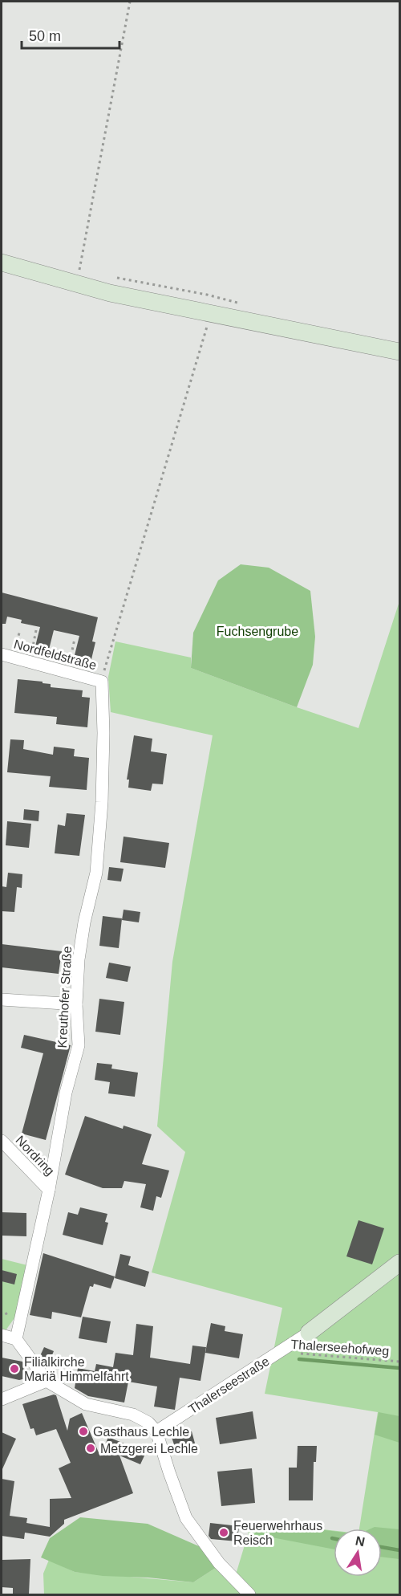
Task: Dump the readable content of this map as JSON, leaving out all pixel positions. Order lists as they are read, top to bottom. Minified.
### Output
{"streets":{"street":["Nordfeldstraße","Kreuthofer Straße","Nordring","Thalerseestraße"],"path":["Thalerseehofweg"]},"crossings":[["Nordfeldstraße","Kreuthofer Straße"],["Kreuthofer Straße","Nordring"],["Thalerseehofweg","Thalerseestraße"]],"parks":["Fuchsengrube"],"places":["Filialkirche Mariä Himmelfahrt","Gasthaus Lechle","Metzgerei Lechle","Feuerwehrhaus Reisch"],"scale_bar":"50 m","north":"top"}
